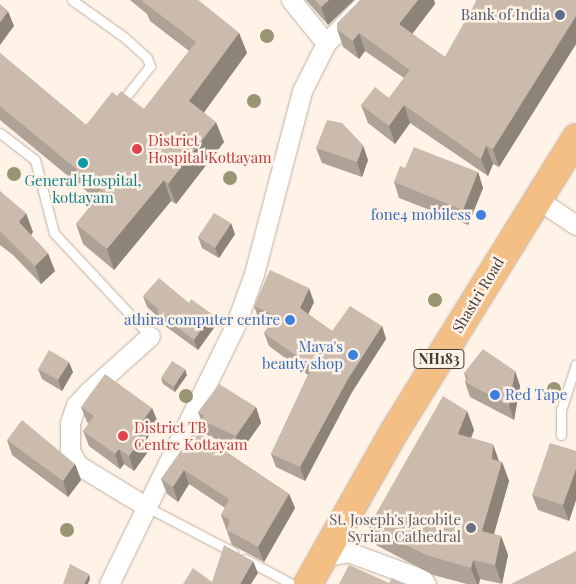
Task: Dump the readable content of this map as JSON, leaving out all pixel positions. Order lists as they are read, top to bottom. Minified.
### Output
{"streets":{"highway":["Shastri Road","NH183"]},"places":["Bank of India","District Hospital Kottayam","General Hospital, kottayam","fone4 mobiless","athira computer centre","Maya's beauty shop","Red Tape","District TB Centre Kottayam","St. Joseph's Jacobite Syrian Cathedral"]}
